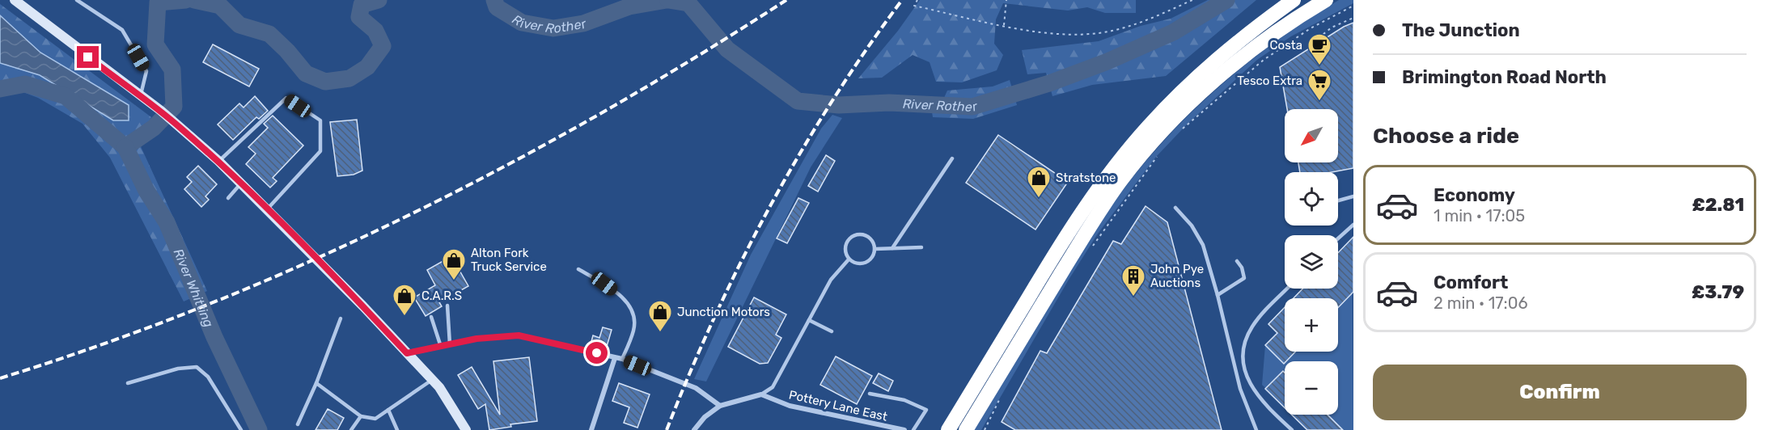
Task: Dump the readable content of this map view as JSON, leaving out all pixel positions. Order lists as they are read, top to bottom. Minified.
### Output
{"streets":{"street":["Pottery Lane East"]},"water":["River Rother","River Whitting"],"places":{"cafe":["Costa"],"supermarket":["Tesco Extra"],"shop":["Stratstone","Alton Fork Truck Service","C.A.R.S","Junction Motors"],"building":["John Pye Auctions"]},"north":"bottom left","page":{"banner":["The Junction","Brimington Road North"],"heading":"Choose a ride","map_buttons":["+","−"],"list":[{"name":"Economy","note":"1 min · 17:05","value":"£2.81"},{"name":"Comfort","note":"2 min · 17:06","value":"£3.79"}],"buttons":"Confirm"}}
